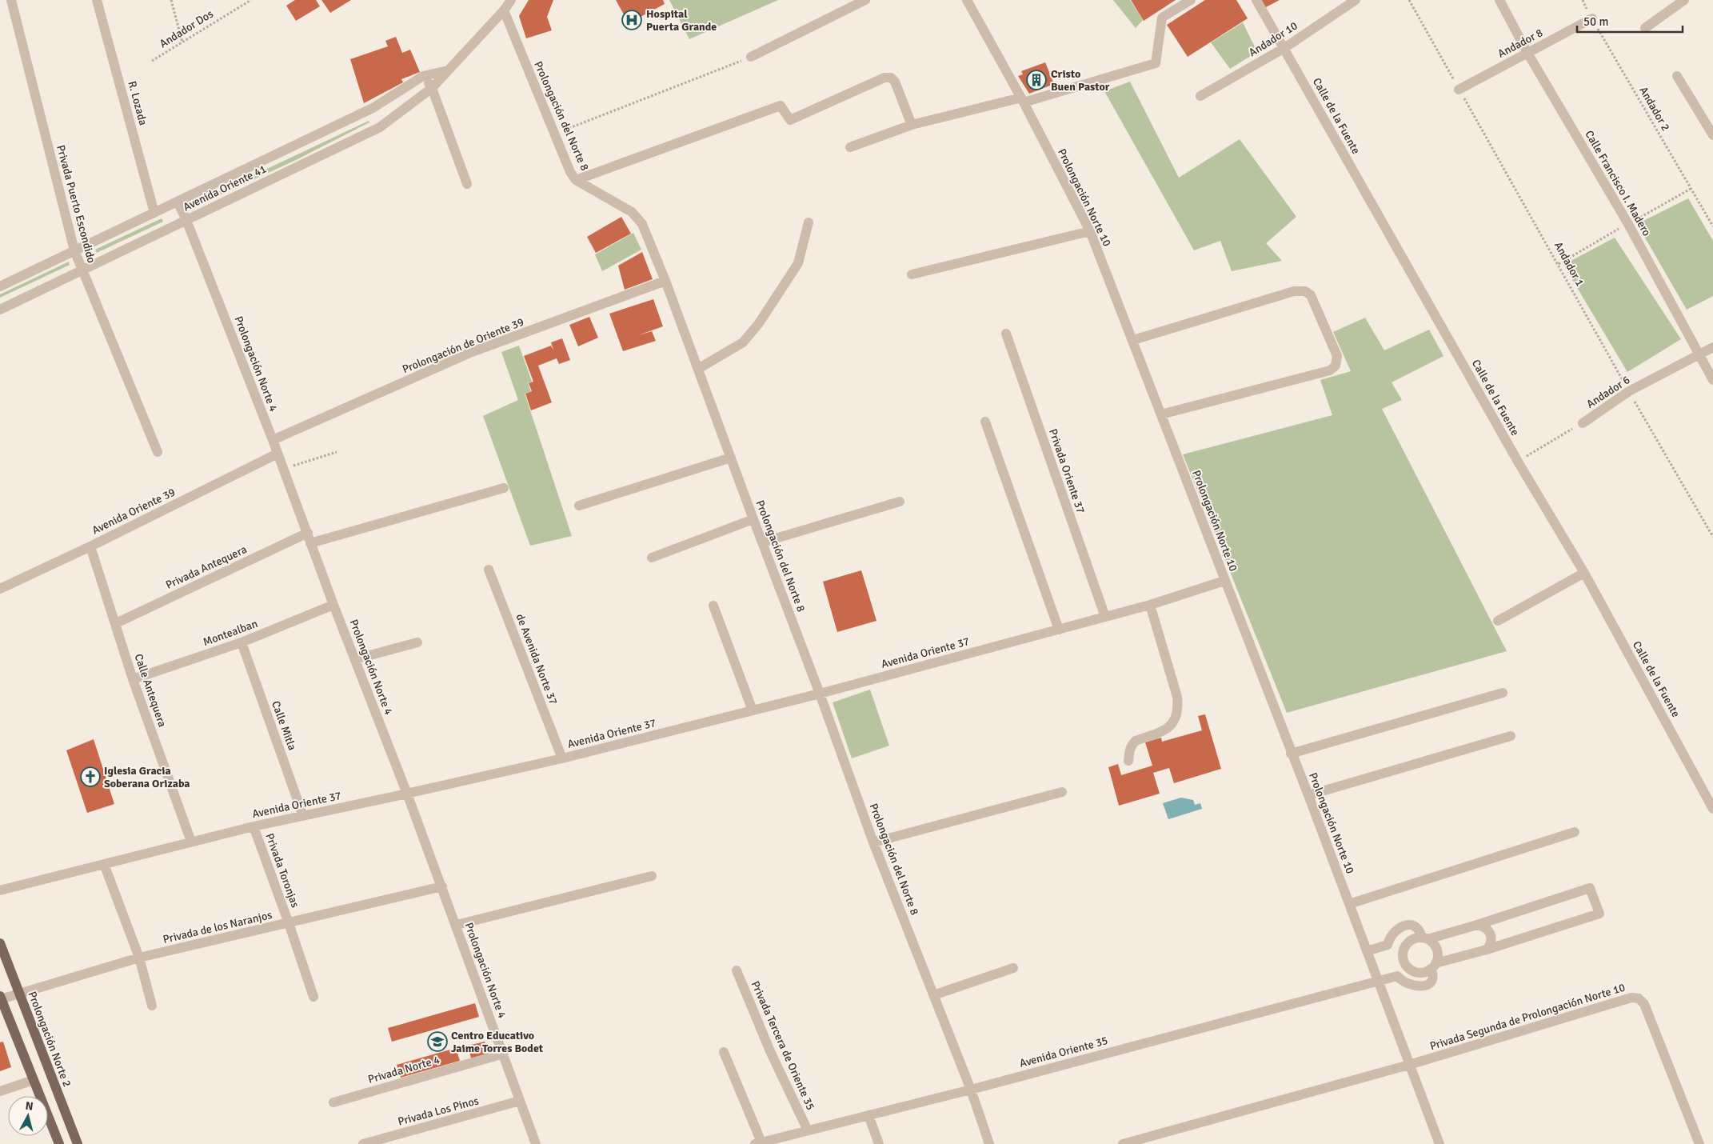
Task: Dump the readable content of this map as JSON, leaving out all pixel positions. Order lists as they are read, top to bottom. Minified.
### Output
{"streets":{"main road":["Prolongación Norte 2"],"street":["Andador 10","Andador 8","R. Lozada","Prolongación del Norte 8","Calle de la Fuente","Calle Francisco I. Madero","Avenida Oriente 41","Prolongación Norte 10","Privada Puerto Escondido","Prolongación de Oriente 39","Prolongación Norte 4","Andador 6","Privada Oriente 37","Avenida Oriente 39","Privada Antequera","Montealban","Avenida Oriente 37","de Avenida Norte 37","Calle Antequera","Calle Mitla","Privada Toronjas","Privada de los Naranjos","Privada Segunda de Prolongación Norte 10","Privada Tercera de Oriente 35","Avenida Oriente 35","Privada Norte 4","Privada Los Pinos"],"path":["Andador Dos","Andador 2","Andador 1"]},"crossings":[["Andador 10","Calle de la Fuente"],["Andador 8","Andador 2"],["Andador 8","Calle Francisco I. Madero"],["Andador 8","Andador 1"],["R. Lozada","Avenida Oriente 41"],["Prolongación del Norte 8","Avenida Oriente 41"],["Prolongación del Norte 8","Prolongación de Oriente 39"],["Prolongación del Norte 8","Avenida Oriente 37"],["Prolongación del Norte 8","Avenida Oriente 35"],["Calle de la Fuente","Andador 6"],["Calle Francisco I. Madero","Andador 6"],["Avenida Oriente 41","Privada Puerto Escondido"],["Avenida Oriente 41","Prolongación Norte 4"],["Prolongación Norte 10","Avenida Oriente 37"],["Prolongación Norte 10","Privada Segunda de Prolongación Norte 10"],["Prolongación Norte 10","Avenida Oriente 35"],["Andador 1","Andador 6"],["Prolongación de Oriente 39","Prolongación Norte 4"],["Prolongación Norte 4","Avenida Oriente 39"],["Prolongación Norte 4","Privada Antequera"],["Prolongación Norte 4","Montealban"],["Prolongación Norte 4","Avenida Oriente 37"],["Prolongación Norte 4","Privada de los Naranjos"],["Prolongación Norte 4","Privada Norte 4"],["Prolongación Norte 4","Privada Los Pinos"],["Privada Oriente 37","Avenida Oriente 37"],["Avenida Oriente 39","Calle Antequera"],["Privada Antequera","Calle Antequera"],["Montealban","Calle Antequera"],["Montealban","Calle Mitla"],["Avenida Oriente 37","de Avenida Norte 37"],["Avenida Oriente 37","Calle Antequera"],["Avenida Oriente 37","Calle Mitla"],["Avenida Oriente 37","Privada Toronjas"],["Privada Toronjas","Privada de los Naranjos"],["Privada de los Naranjos","Prolongación Norte 2"],["Privada Tercera de Oriente 35","Avenida Oriente 35"]],"places":{"hospital":["Hospital Puerta Grande"],"building":["Cristo Buen Pastor"],"church":["Iglesia Gracia Soberana Orizaba"],"school or university":["Centro Educativo Jaime Torres Bodet"]},"scale_bar":"50 m","north":"top"}
